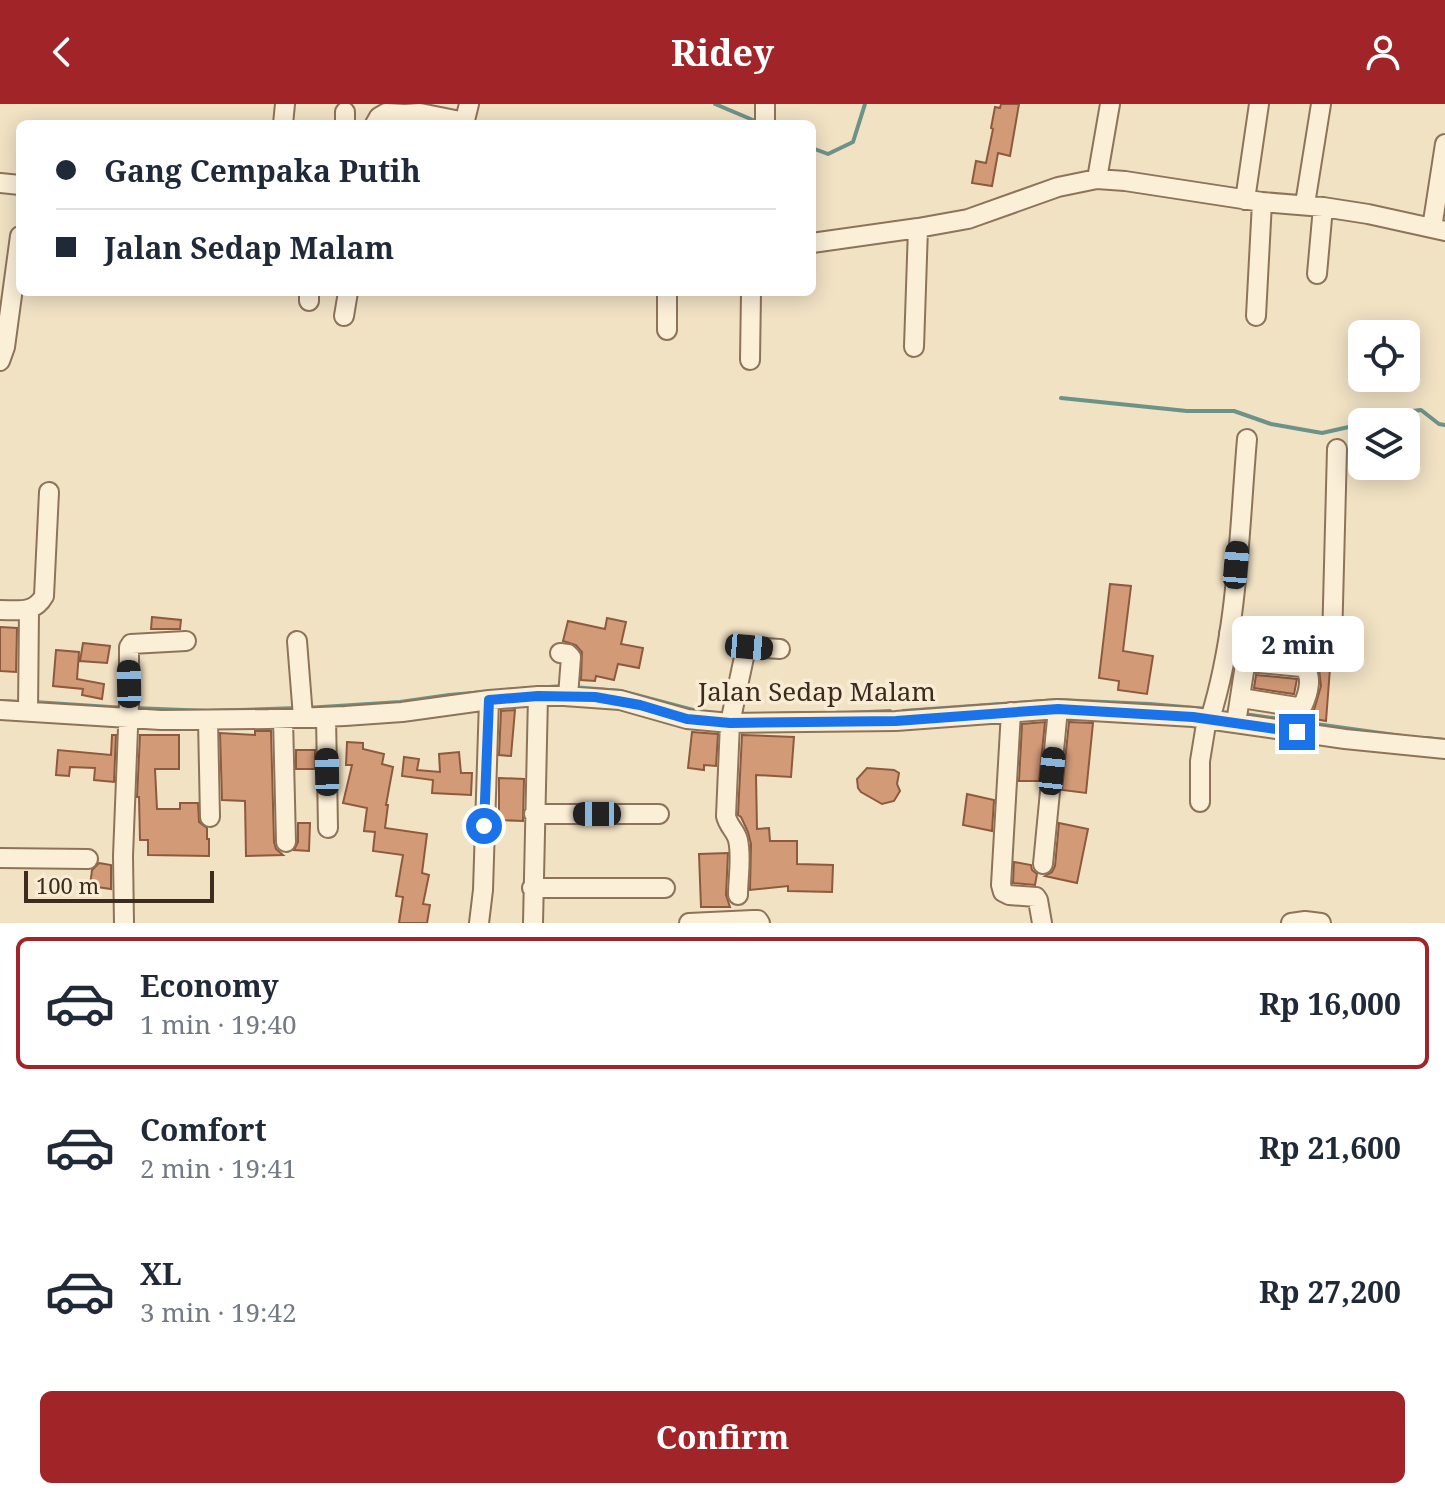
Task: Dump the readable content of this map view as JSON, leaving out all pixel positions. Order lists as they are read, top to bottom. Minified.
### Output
{"streets":{"street":["Jalan Sedap Malam"]},"scale_bar":"100 m","page":{"header":"Ridey","banner":["Gang Cempaka Putih","Jalan Sedap Malam"],"bubble":"2 min","scale":"100 m","list":[{"name":"Economy","note":"1 min · 19:40","value":"Rp 16,000"},{"name":"Comfort","note":"2 min · 19:41","value":"Rp 21,600"},{"name":"XL","note":"3 min · 19:42","value":"Rp 27,200"}],"buttons":"Confirm"}}
